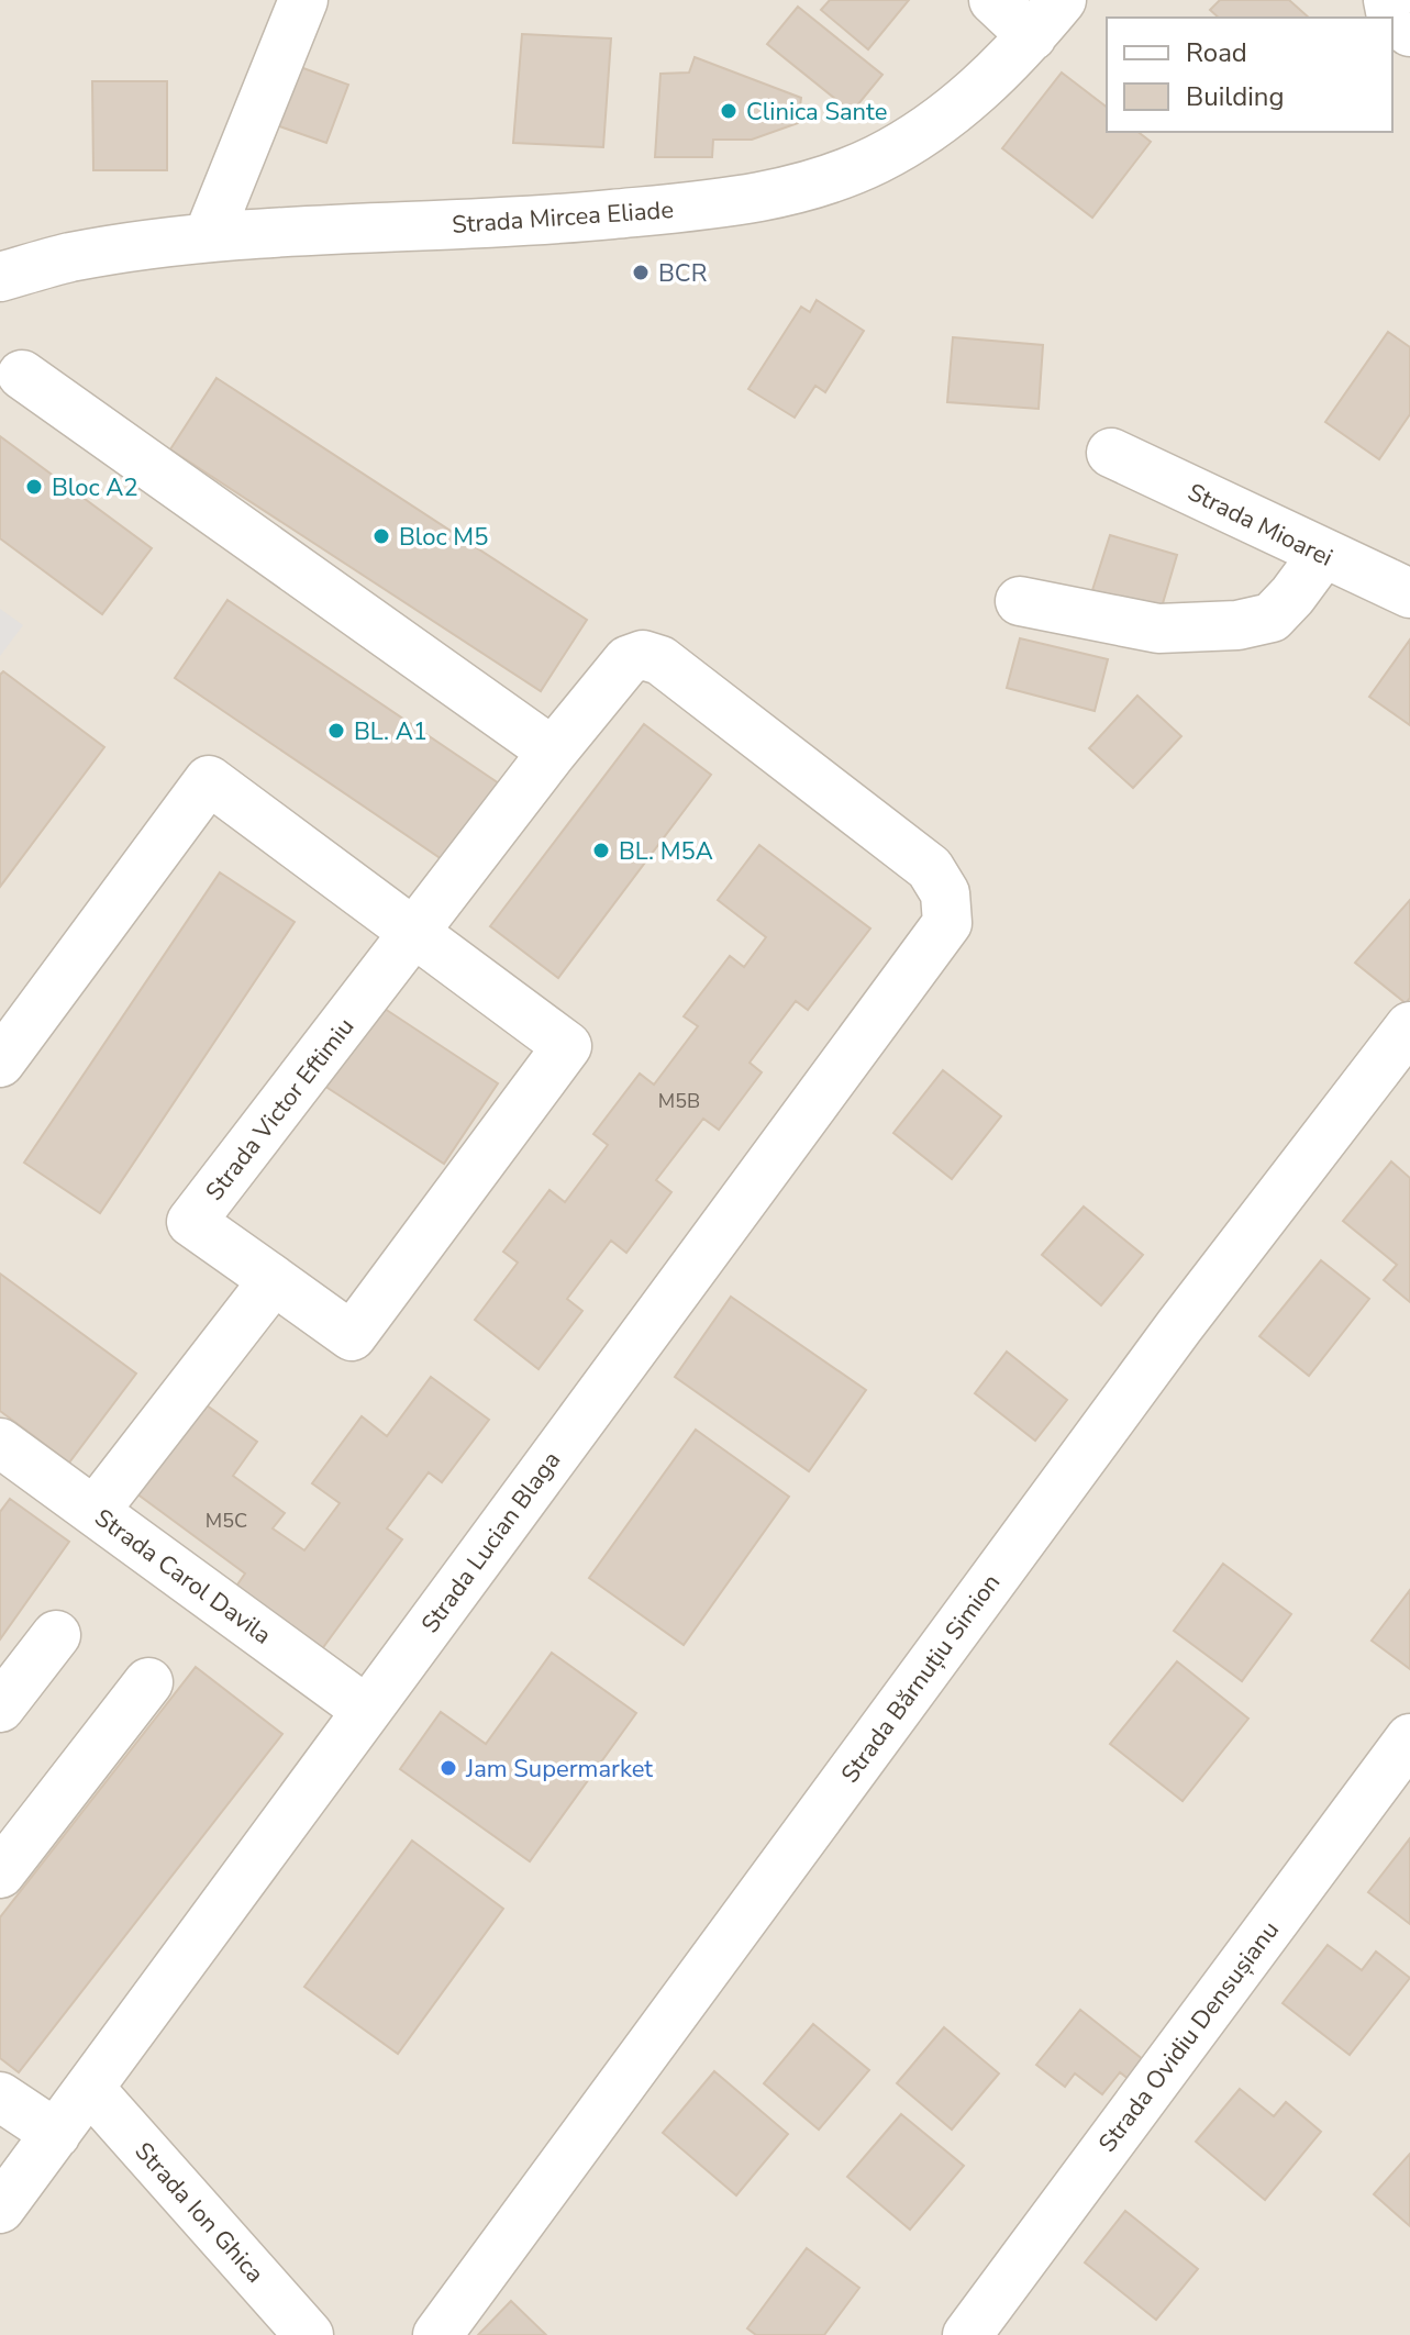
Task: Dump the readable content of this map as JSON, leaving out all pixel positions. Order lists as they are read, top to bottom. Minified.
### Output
{"streets":{"street":["Strada Mircea Eliade","Strada Mioarei","Strada Victor Eftimiu","Strada Lucian Blaga","Strada Carol Davila","Strada Bărnuțiu Simion","Strada Ovidiu Densușianu","Strada Ion Ghica"]},"crossings":[["Strada Victor Eftimiu","Strada Lucian Blaga"],["Strada Lucian Blaga","Strada Carol Davila"],["Strada Lucian Blaga","Strada Ion Ghica"]],"places":["Clinica Sante","BCR","Bloc A2","Bloc M5","BL. A1","BL. M5A","Jam Supermarket"],"house_numbers":["M5B","M5C"],"legend":["Road","Building"]}
